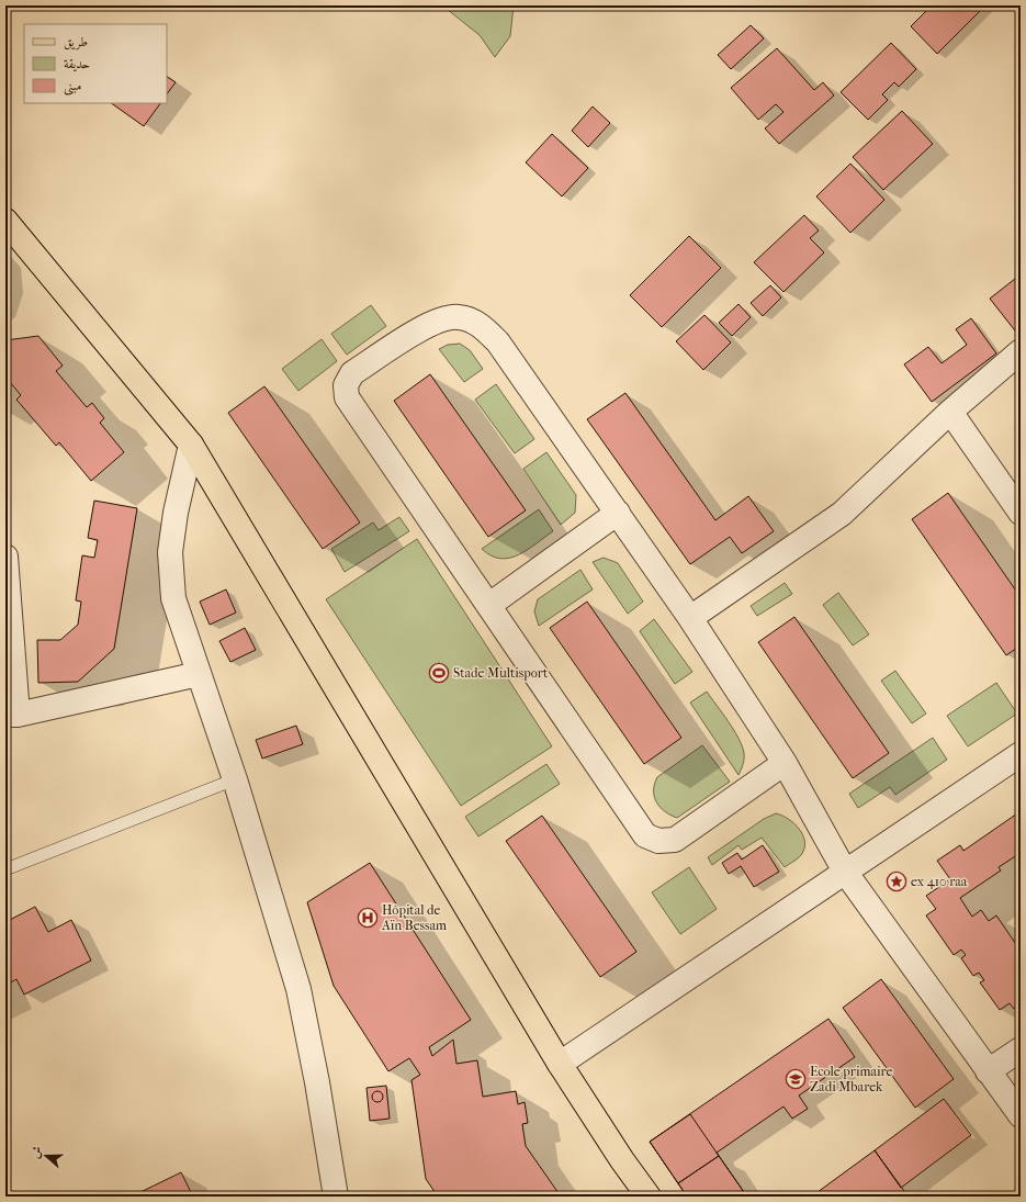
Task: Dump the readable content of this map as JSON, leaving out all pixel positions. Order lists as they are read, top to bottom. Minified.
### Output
{"places":{"sports":["Stade Multisport"],"place":["ex 410 raa"],"hospital":["Hôpital de Aïn Bessam"],"school or university":["Ecole primaire Zadi Mbarek"]},"legend":["طريق","حديقة","مبنى"],"north":"left"}
